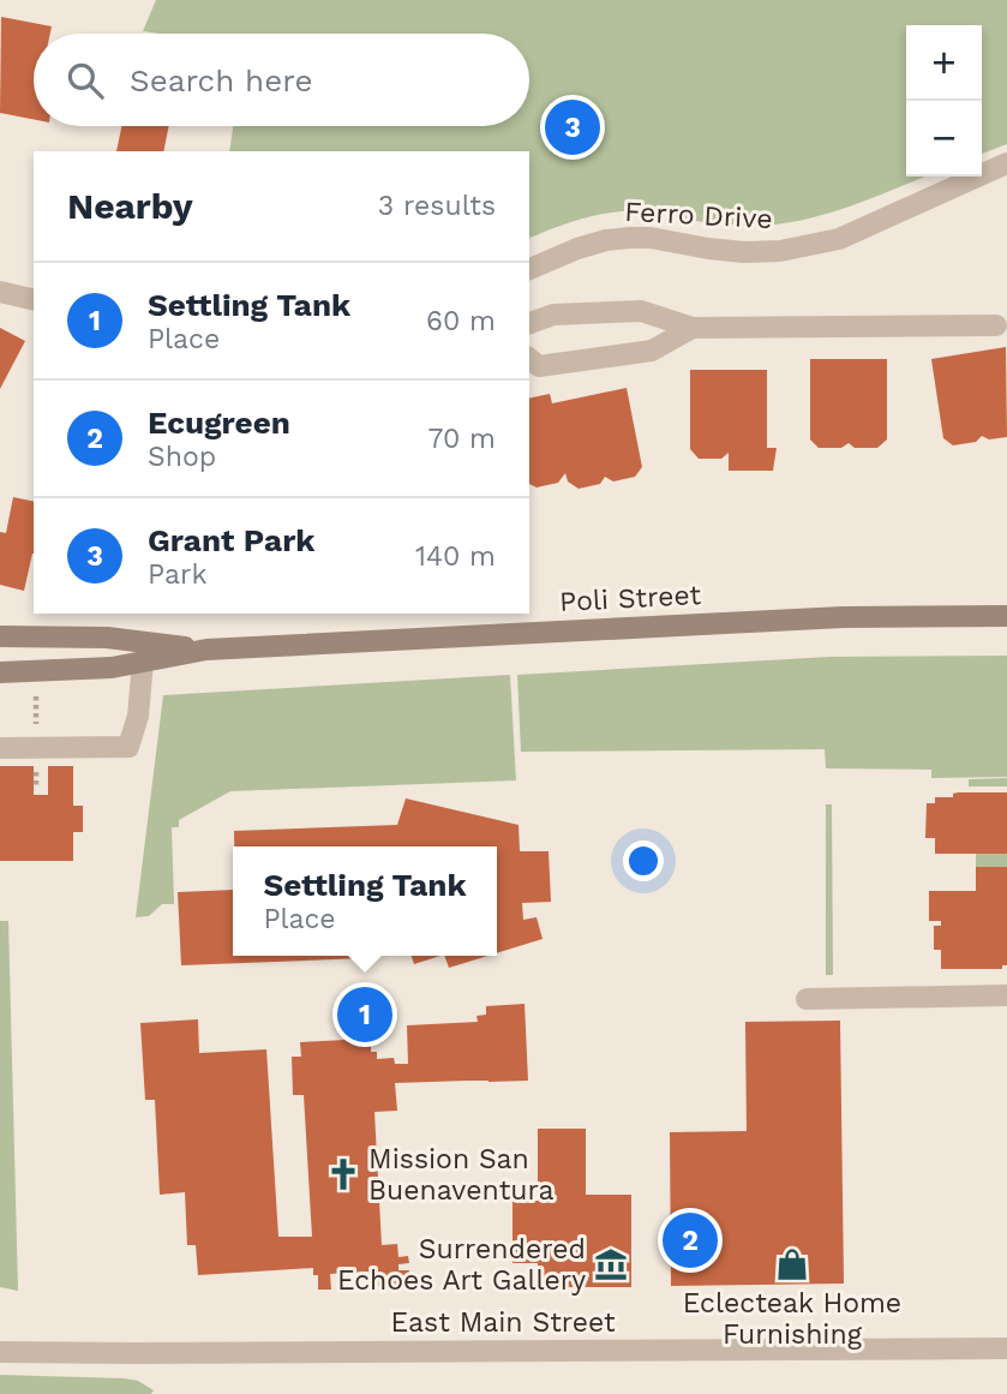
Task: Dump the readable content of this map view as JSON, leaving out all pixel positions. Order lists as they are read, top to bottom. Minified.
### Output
{"streets":{"main road":["Poli Street"],"street":["Ferro Drive","East Main Street"]},"places":{"church":["Mission San Buenaventura"],"museum":["Surrendered Echoes Art Gallery"],"shop":["Eclecteak Home Furnishing"]},"page":{"map_buttons":["+","−"],"search":"Search here","pins":["3","1","2"],"heading":["Nearby","3 results"],"list":[{"mark":"1","name":"Settling Tank","note":"Place","value":"60 m"},{"mark":"2","name":"Ecugreen","note":"Shop","value":"70 m"},{"mark":"3","name":"Grant Park","note":"Park","value":"140 m"}],"popup":["Settling Tank","Place"]}}
